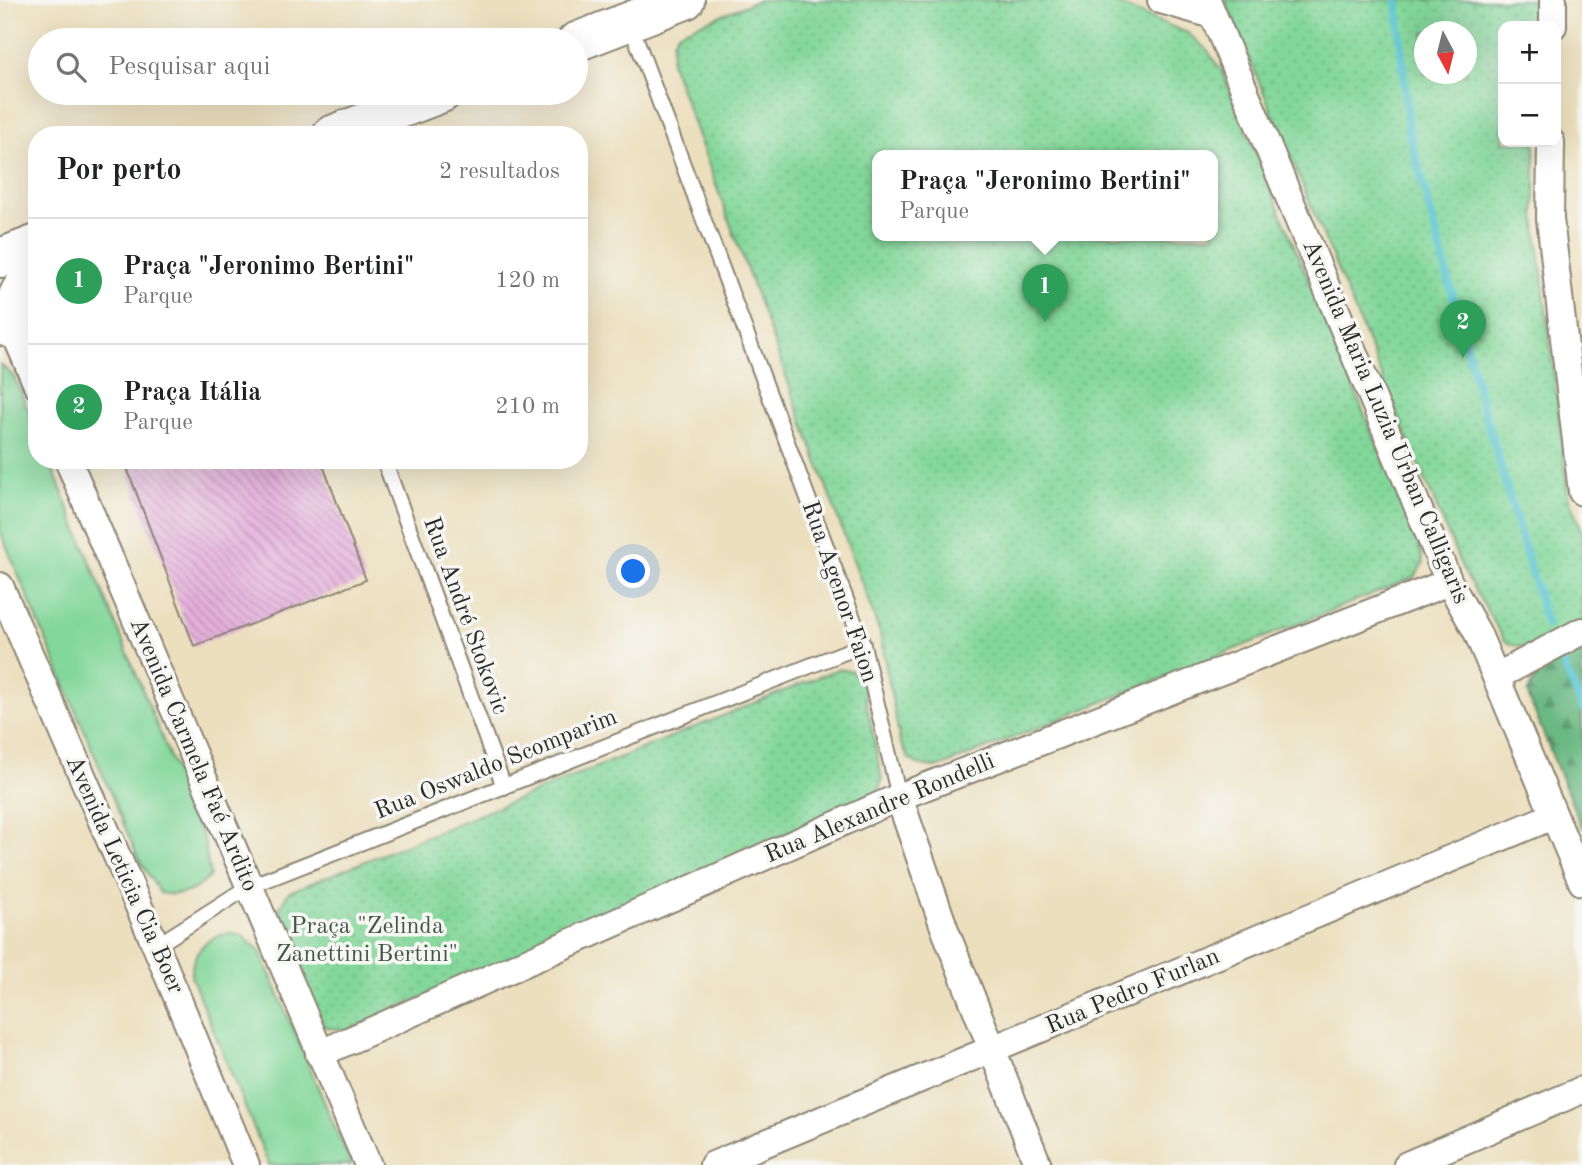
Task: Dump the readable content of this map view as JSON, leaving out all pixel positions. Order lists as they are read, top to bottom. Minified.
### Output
{"streets":{"street":["Avenida Maria Luzia Urban Calligaris","Rua Agenor Faion","Avenida Carmela Faé Ardito","Rua Alexandre Rondelli","Avenida Leticia Cia Boer","Rua Pedro Furlan"],"lane":["Rua André Stokovic","Rua Oswaldo Scomparim"]},"crossings":[["Avenida Maria Luzia Urban Calligaris","Rua Alexandre Rondelli"],["Avenida Maria Luzia Urban Calligaris","Rua Pedro Furlan"],["Rua Agenor Faion","Rua Oswaldo Scomparim"],["Rua Agenor Faion","Rua Alexandre Rondelli"],["Rua Agenor Faion","Rua Pedro Furlan"],["Rua André Stokovic","Rua Oswaldo Scomparim"],["Avenida Carmela Faé Ardito","Rua Oswaldo Scomparim"],["Avenida Carmela Faé Ardito","Rua Alexandre Rondelli"],["Rua Oswaldo Scomparim","Avenida Leticia Cia Boer"]],"parks":["Praça \"Zelinda Zanettini Bertini\""],"north":"bottom","page":{"map_buttons":["+","−"],"search":"Pesquisar aqui","heading":["Por perto","2 resultados"],"popup":["Praça \"Jeronimo Bertini\"","Parque"],"list":[{"mark":"1","name":"Praça \"Jeronimo Bertini\"","note":"Parque","value":"120 m"},{"mark":"2","name":"Praça Itália","note":"Parque","value":"210 m"}],"pins":["1","2"]}}
